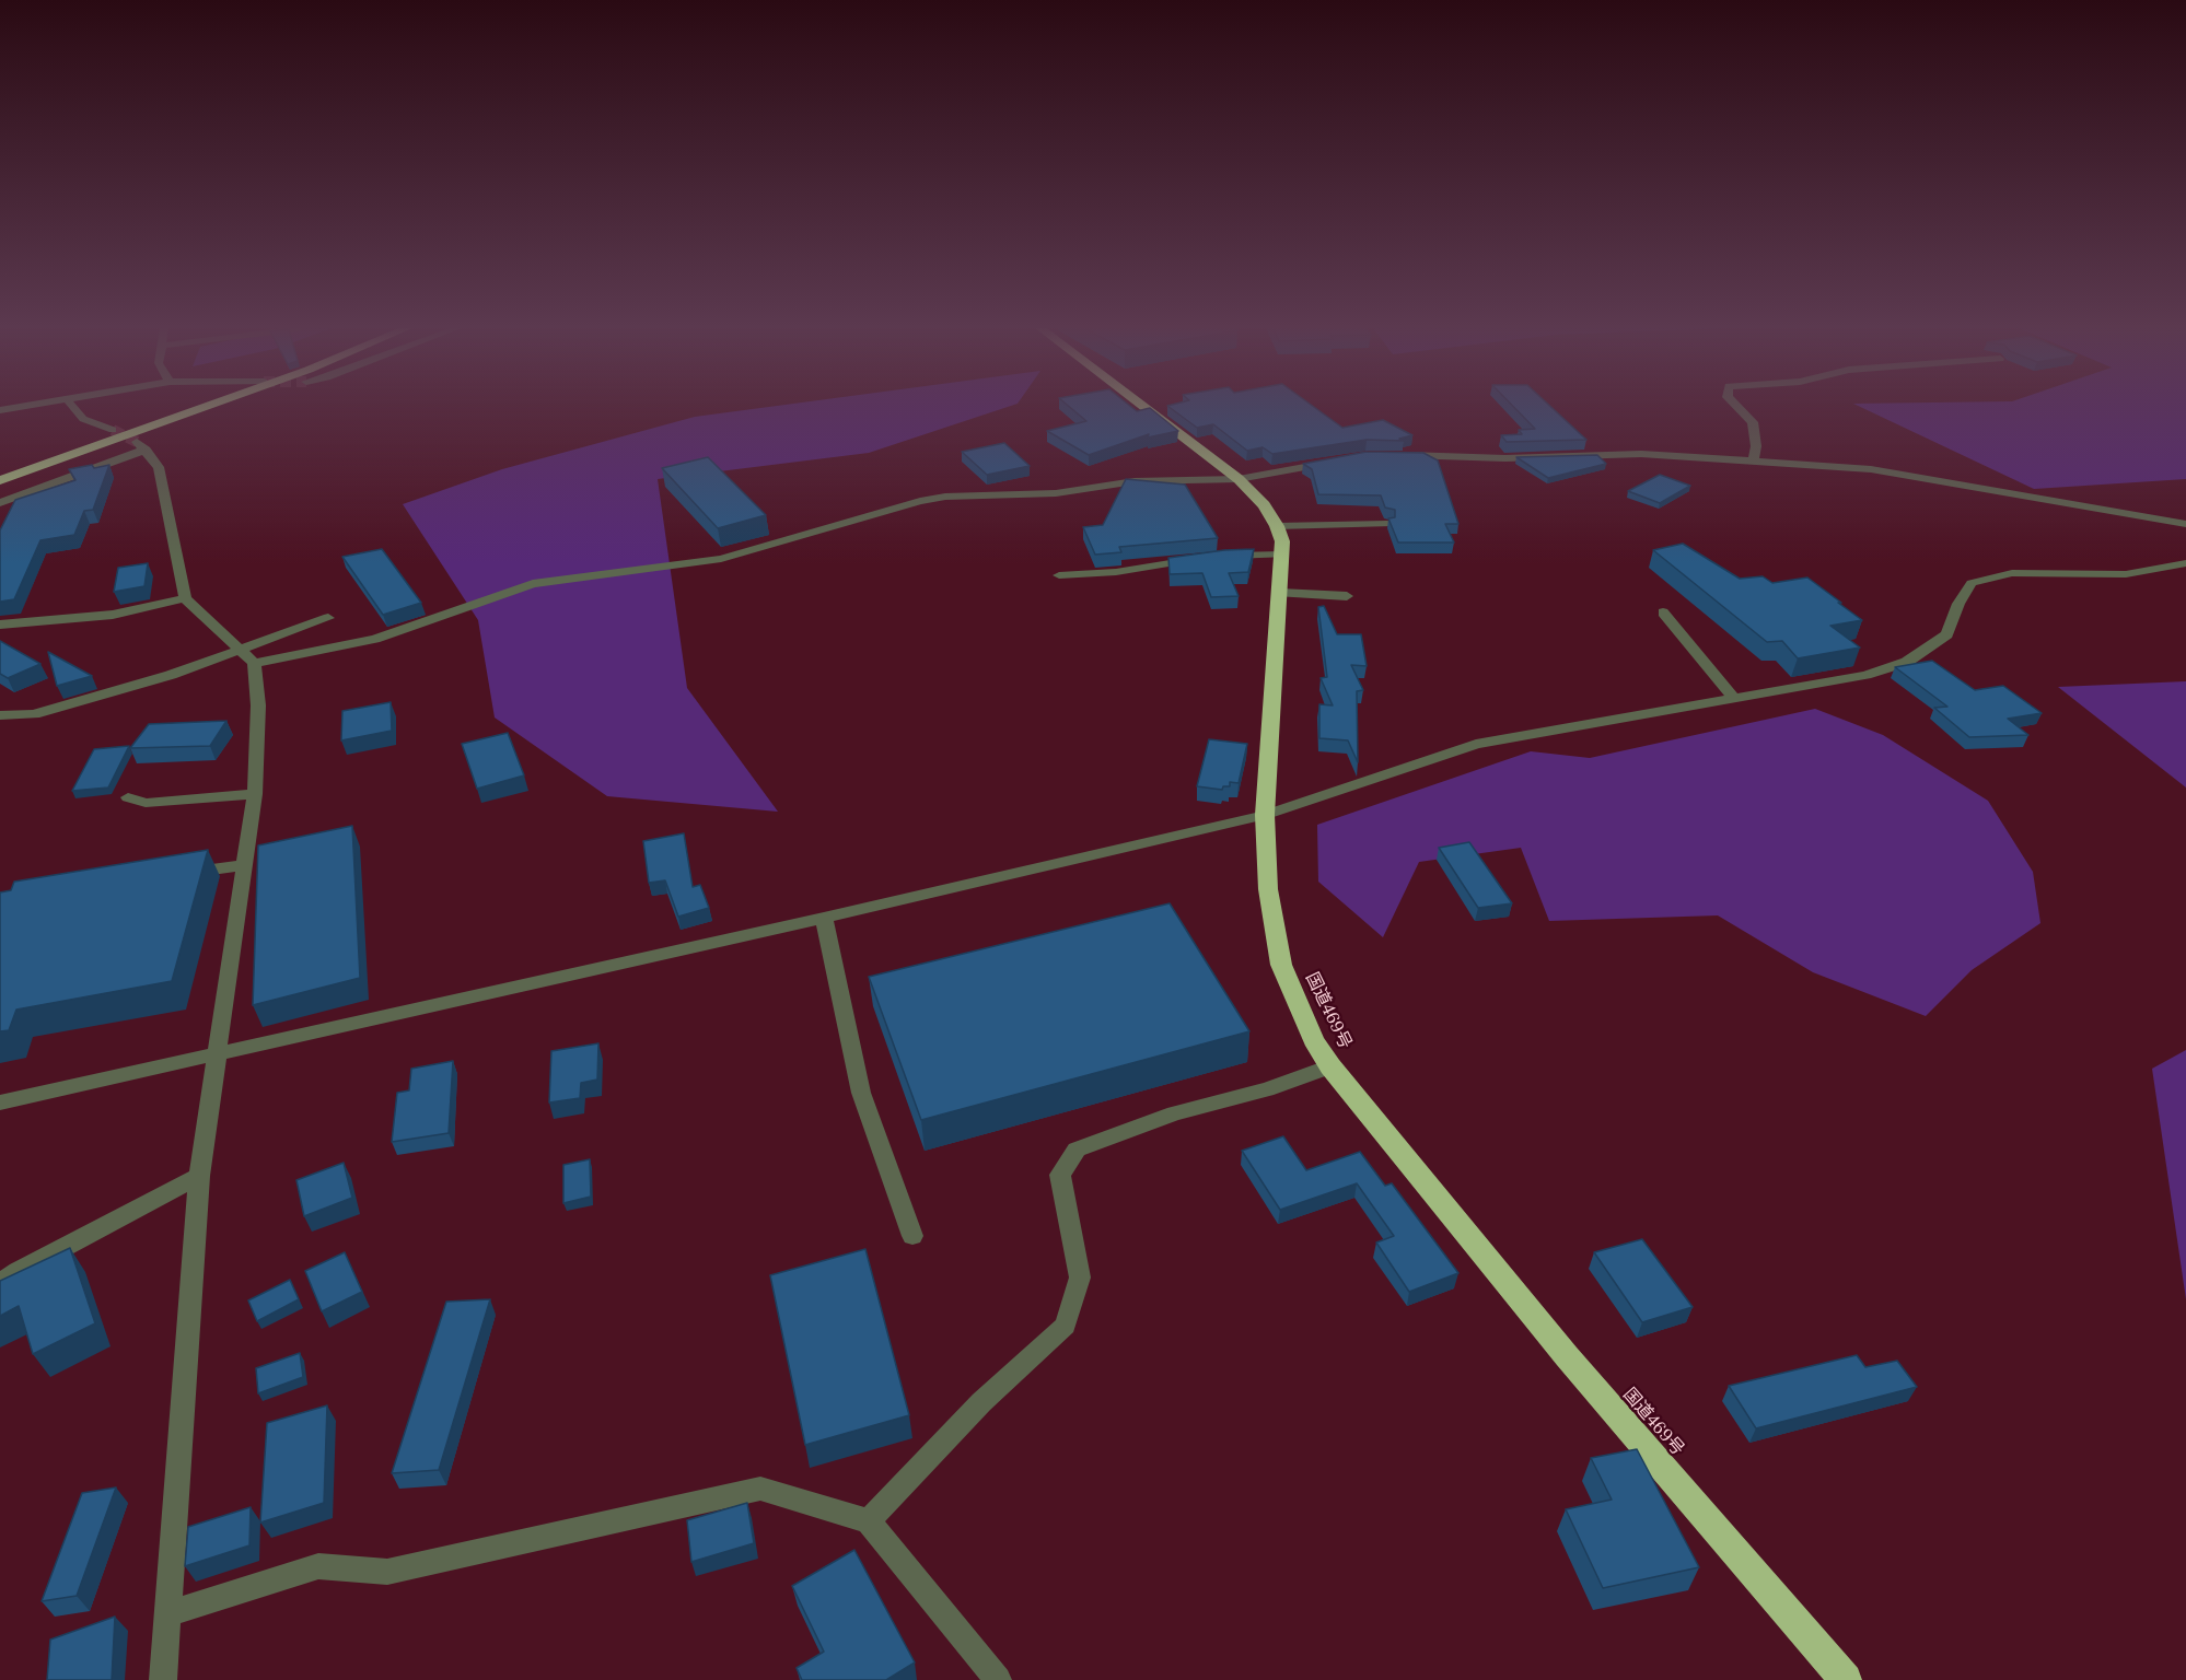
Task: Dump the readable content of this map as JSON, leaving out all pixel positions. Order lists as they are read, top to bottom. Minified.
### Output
{"streets":{"highway":["国道469号"]}}
